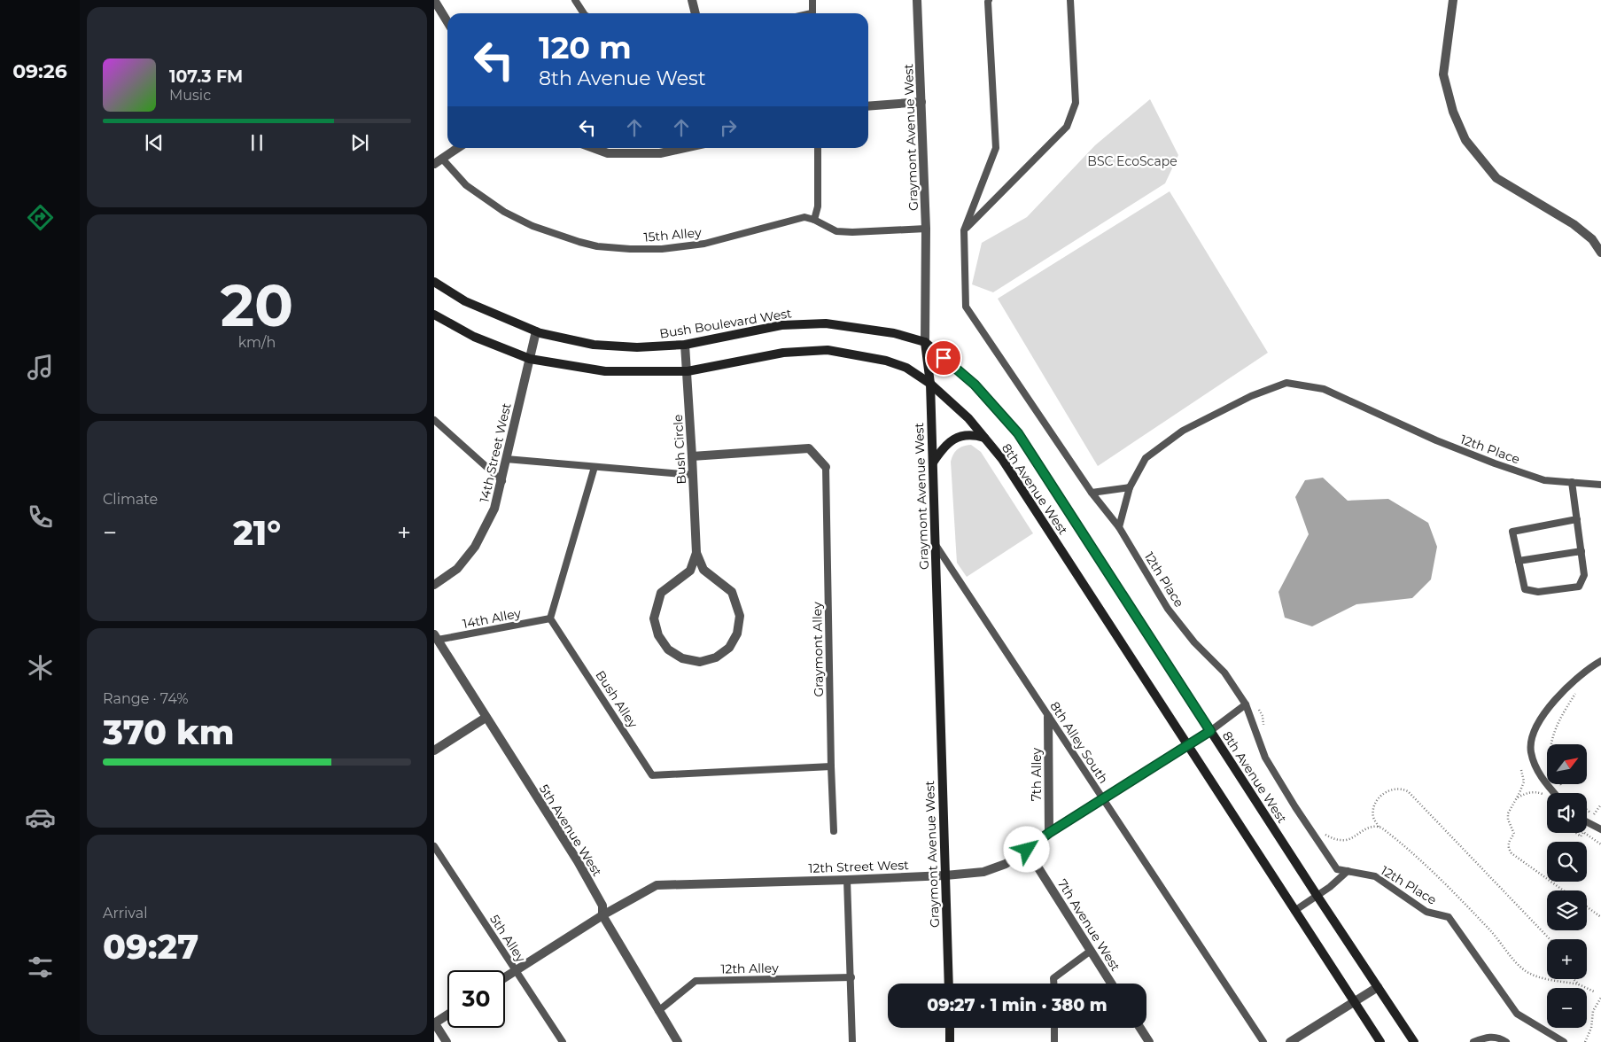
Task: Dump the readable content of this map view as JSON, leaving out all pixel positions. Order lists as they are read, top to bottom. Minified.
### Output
{"streets":{"main road":["Graymont Avenue West","Bush Boulevard West","8th Avenue West"],"street":["Bush Circle","14th Street West","7th Alley","5th Avenue West","12th Street West","7th Avenue West"],"lane":["15th Alley","12th Place","14th Alley","Graymont Alley","Bush Alley","8th Alley South","5th Alley","12th Alley"]},"crossings":[["Graymont Avenue West","15th Alley"],["Graymont Avenue West","Bush Boulevard West"],["Graymont Avenue West","8th Avenue West"],["Graymont Avenue West","8th Alley South"],["Graymont Avenue West","12th Street West"],["Bush Boulevard West","Bush Circle"],["Bush Boulevard West","14th Street West"],["Bush Boulevard West","8th Avenue West"],["8th Avenue West","12th Street West"],["14th Alley","Bush Alley"],["14th Alley","5th Avenue West"],["Graymont Alley","Bush Alley"],["8th Alley South","7th Alley"],["8th Alley South","12th Street West"],["7th Alley","12th Street West"],["5th Avenue West","12th Street West"],["5th Avenue West","12th Alley"],["12th Street West","7th Avenue West"],["12th Street West","5th Alley"]],"parks":["BSC EcoScape"],"north":"top right","page":{"tabs":"09:26","turn":["120 m","8th Avenue West"],"song":["107.3 FM","Music"],"tile":[["20","km/h"],"Climate",["Range · 74%","370 km"],["Arrival","09:27"]],"heat":["−","21°","+"],"map_buttons":["+","−"],"limit":"30","trip":"09:27 · 1 min · 380 m"}}
